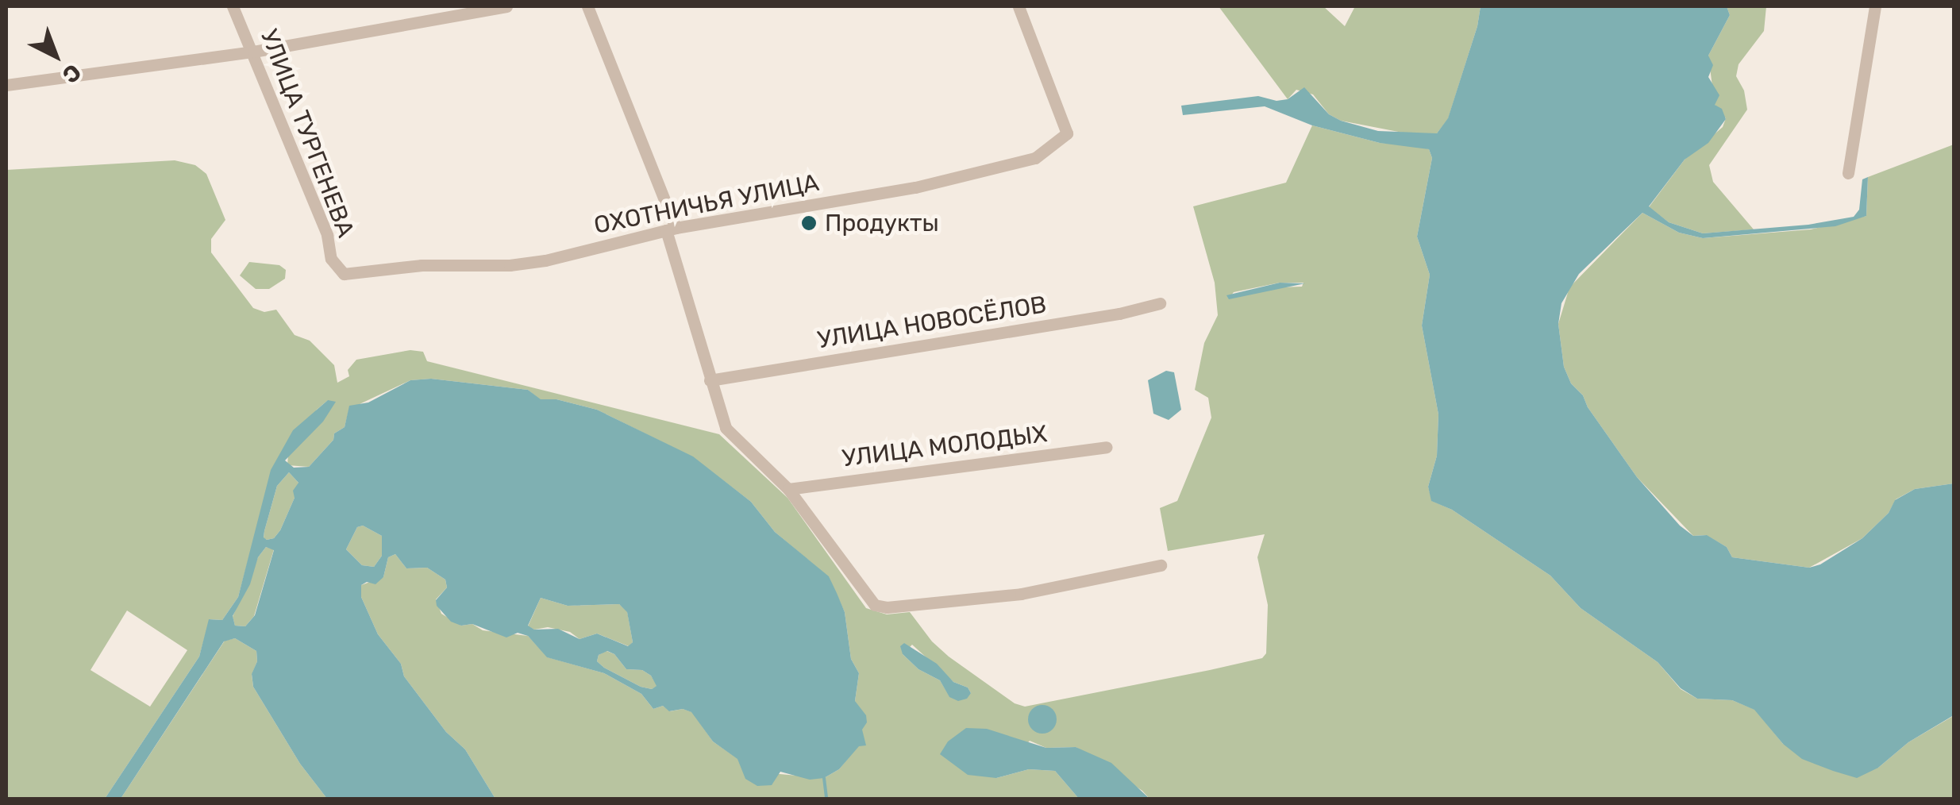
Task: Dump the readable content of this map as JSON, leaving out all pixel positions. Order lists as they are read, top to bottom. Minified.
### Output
{"streets":{"street":["УЛИЦА ТУРГЕНЕВА","ОХОТНИЧЬЯ УЛИЦА","УЛИЦА НОВОСЁЛОВ","УЛИЦА МОЛОДЫХ"]},"crossings":[["УЛИЦА ТУРГЕНЕВА","ОХОТНИЧЬЯ УЛИЦА"]],"places":["Продукты"],"north":"bottom right"}
